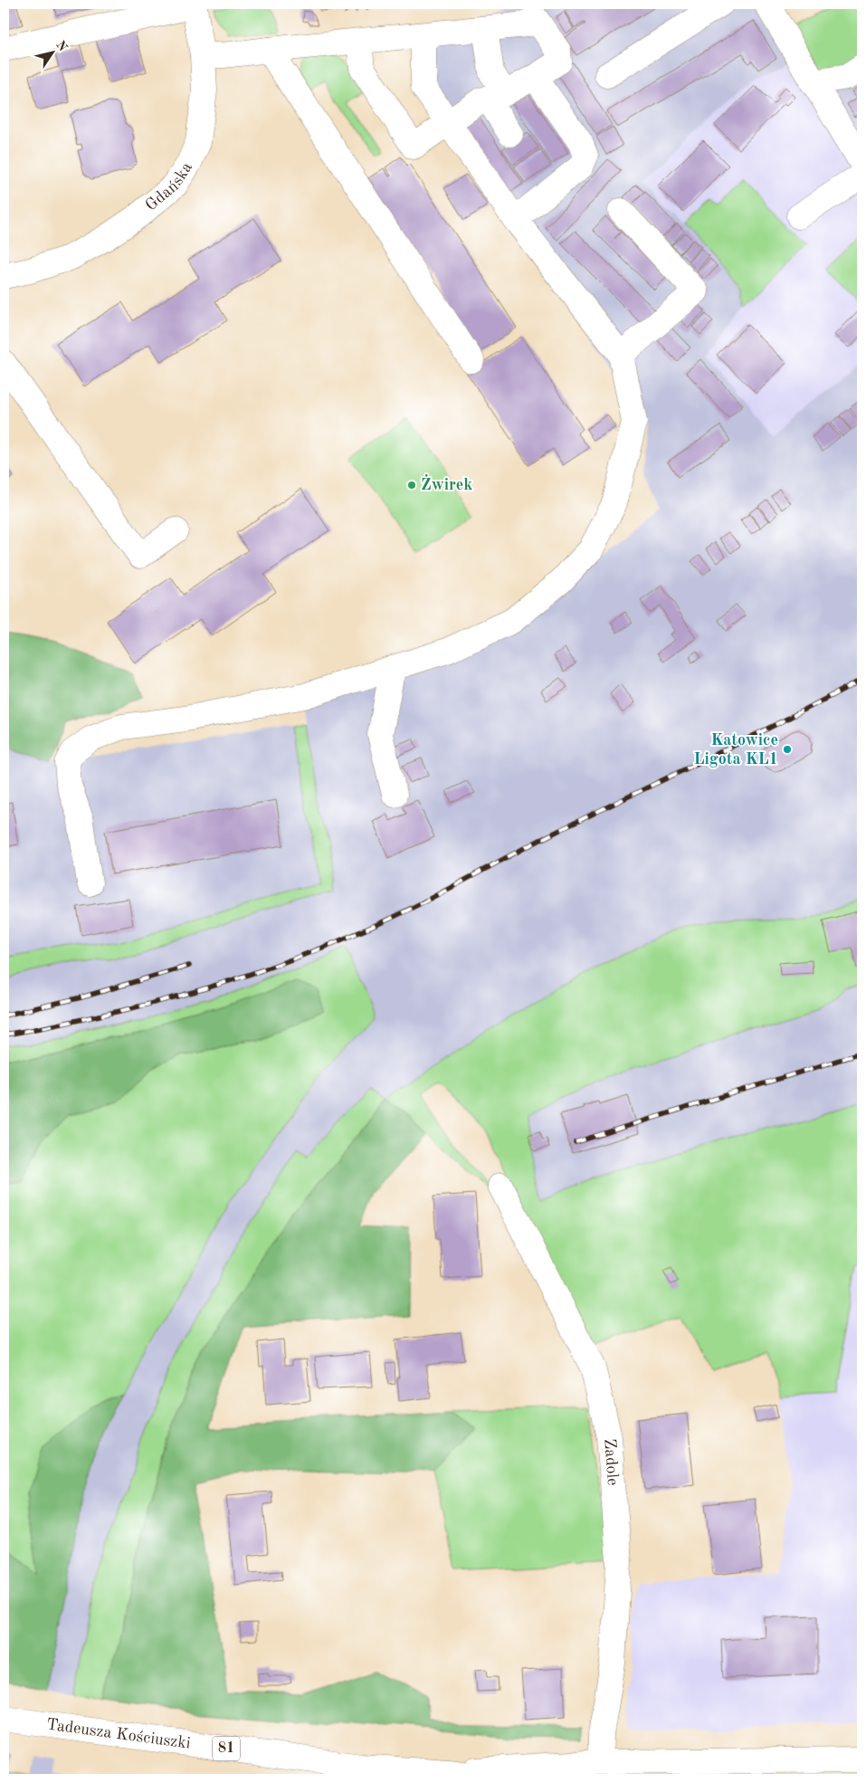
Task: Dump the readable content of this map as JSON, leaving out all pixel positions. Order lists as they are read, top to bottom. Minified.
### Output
{"streets":{"street":["Gdańska","Zadole","Tadeusza Kościuszki","81"]},"crossings":[["Zadole","Tadeusza Kościuszki"]],"places":["Żwirek","Katowice Ligota KL1"],"north":"top right"}
